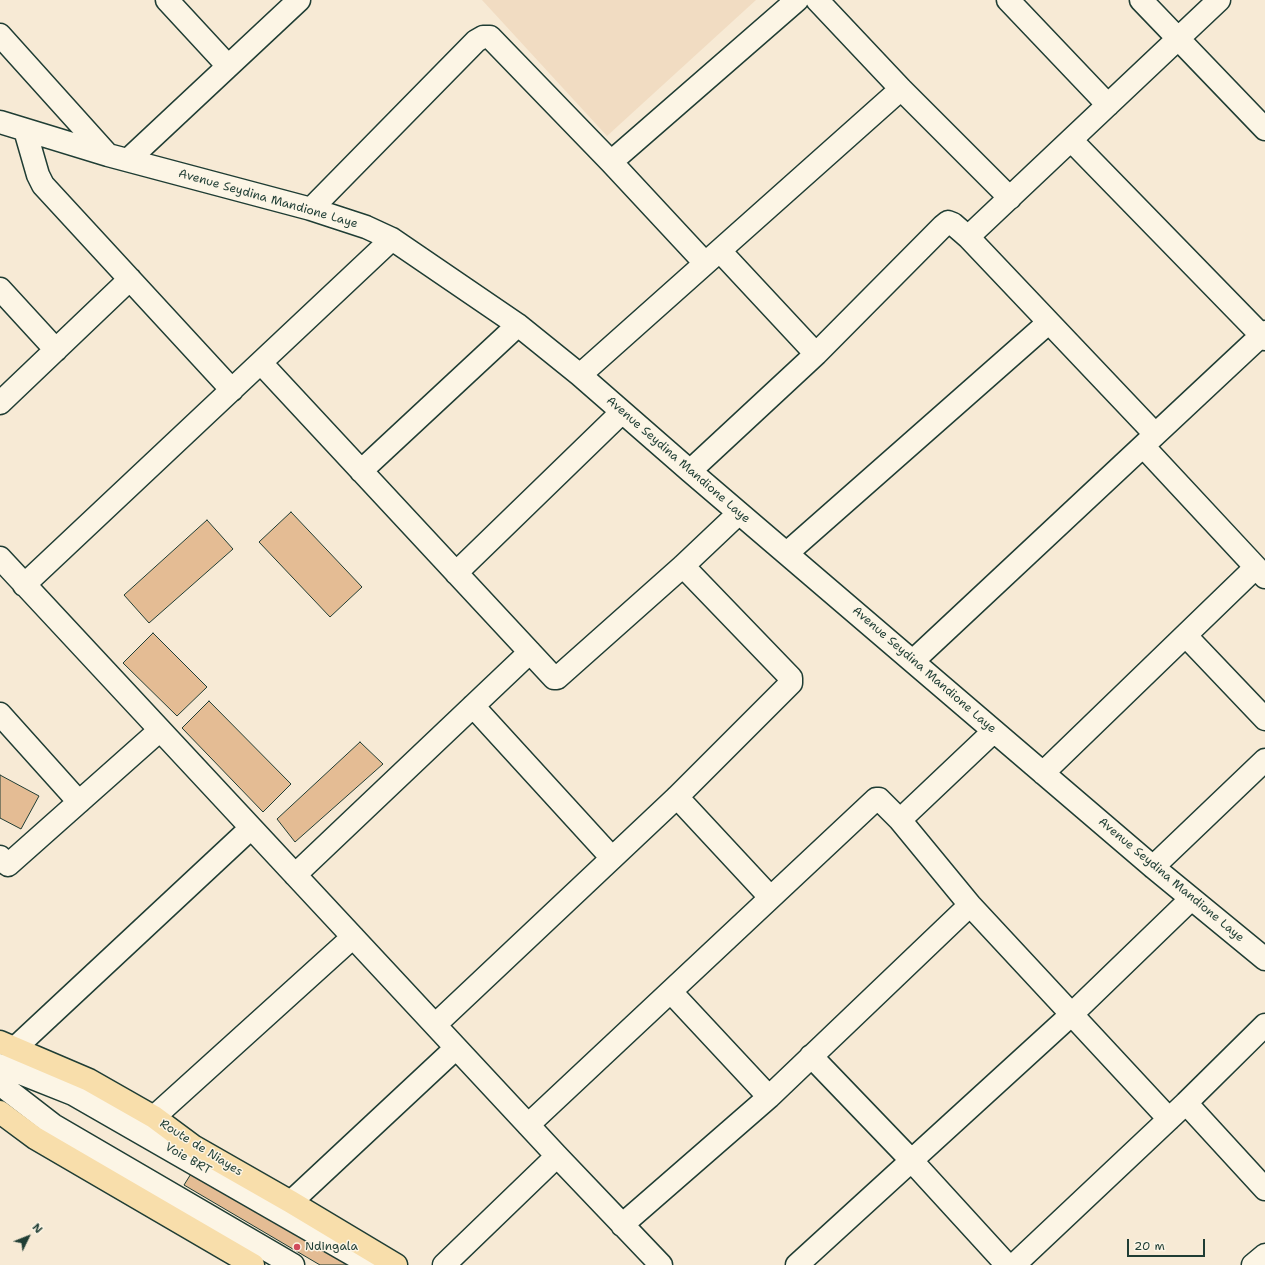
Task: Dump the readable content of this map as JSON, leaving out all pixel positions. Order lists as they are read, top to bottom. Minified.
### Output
{"streets":{"main road":["Route de Niayes"],"street":["Avenue Seydina Mandione Laye","Voie BRT"]},"places":["Ndingala"],"scale_bar":"20 m","north":"top right"}
